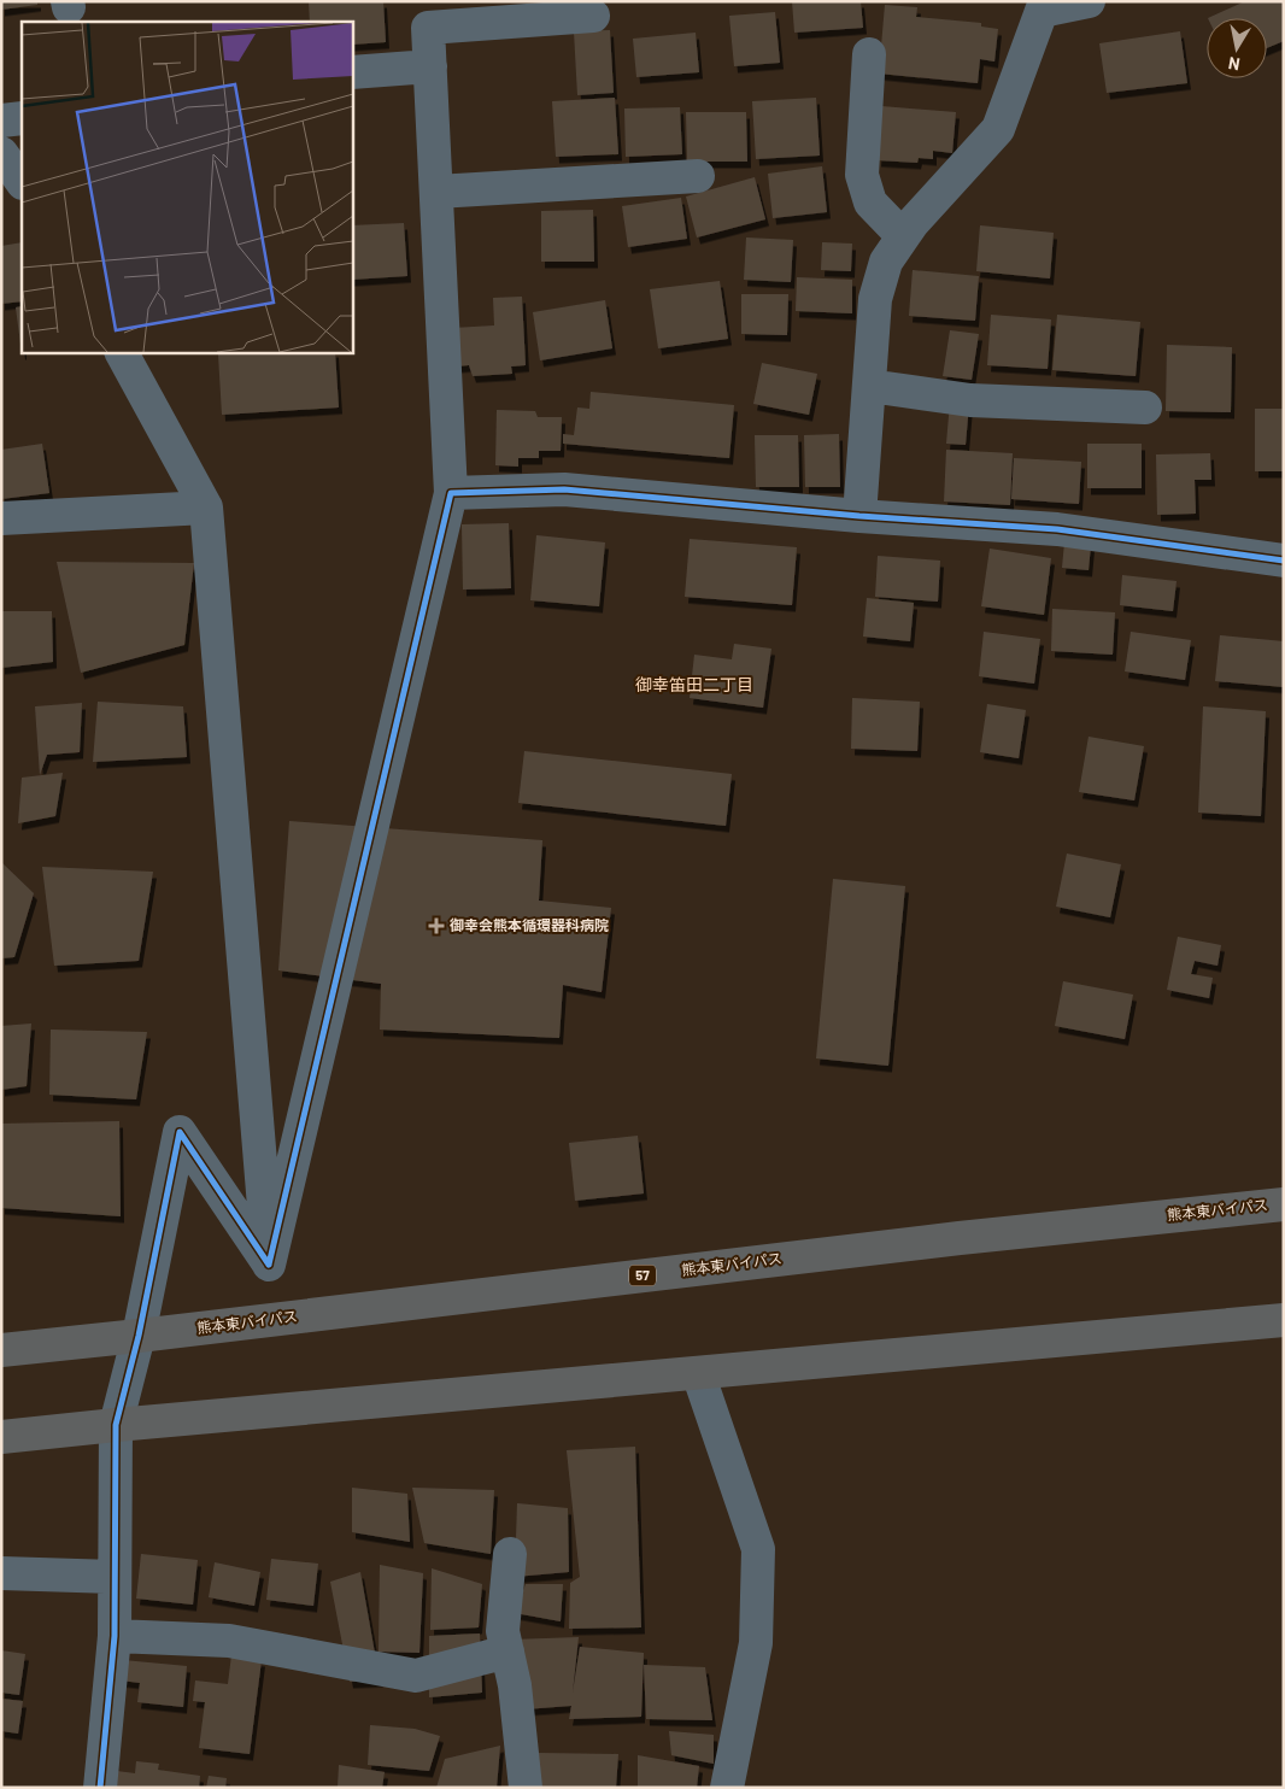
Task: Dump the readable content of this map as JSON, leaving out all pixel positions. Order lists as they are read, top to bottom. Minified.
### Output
{"streets":{"highway":["熊本東バイパス","57"]},"districts":["御幸笛田二丁目"],"places":{"health":["御幸会熊本循環器科病院"]},"north":"bottom"}
